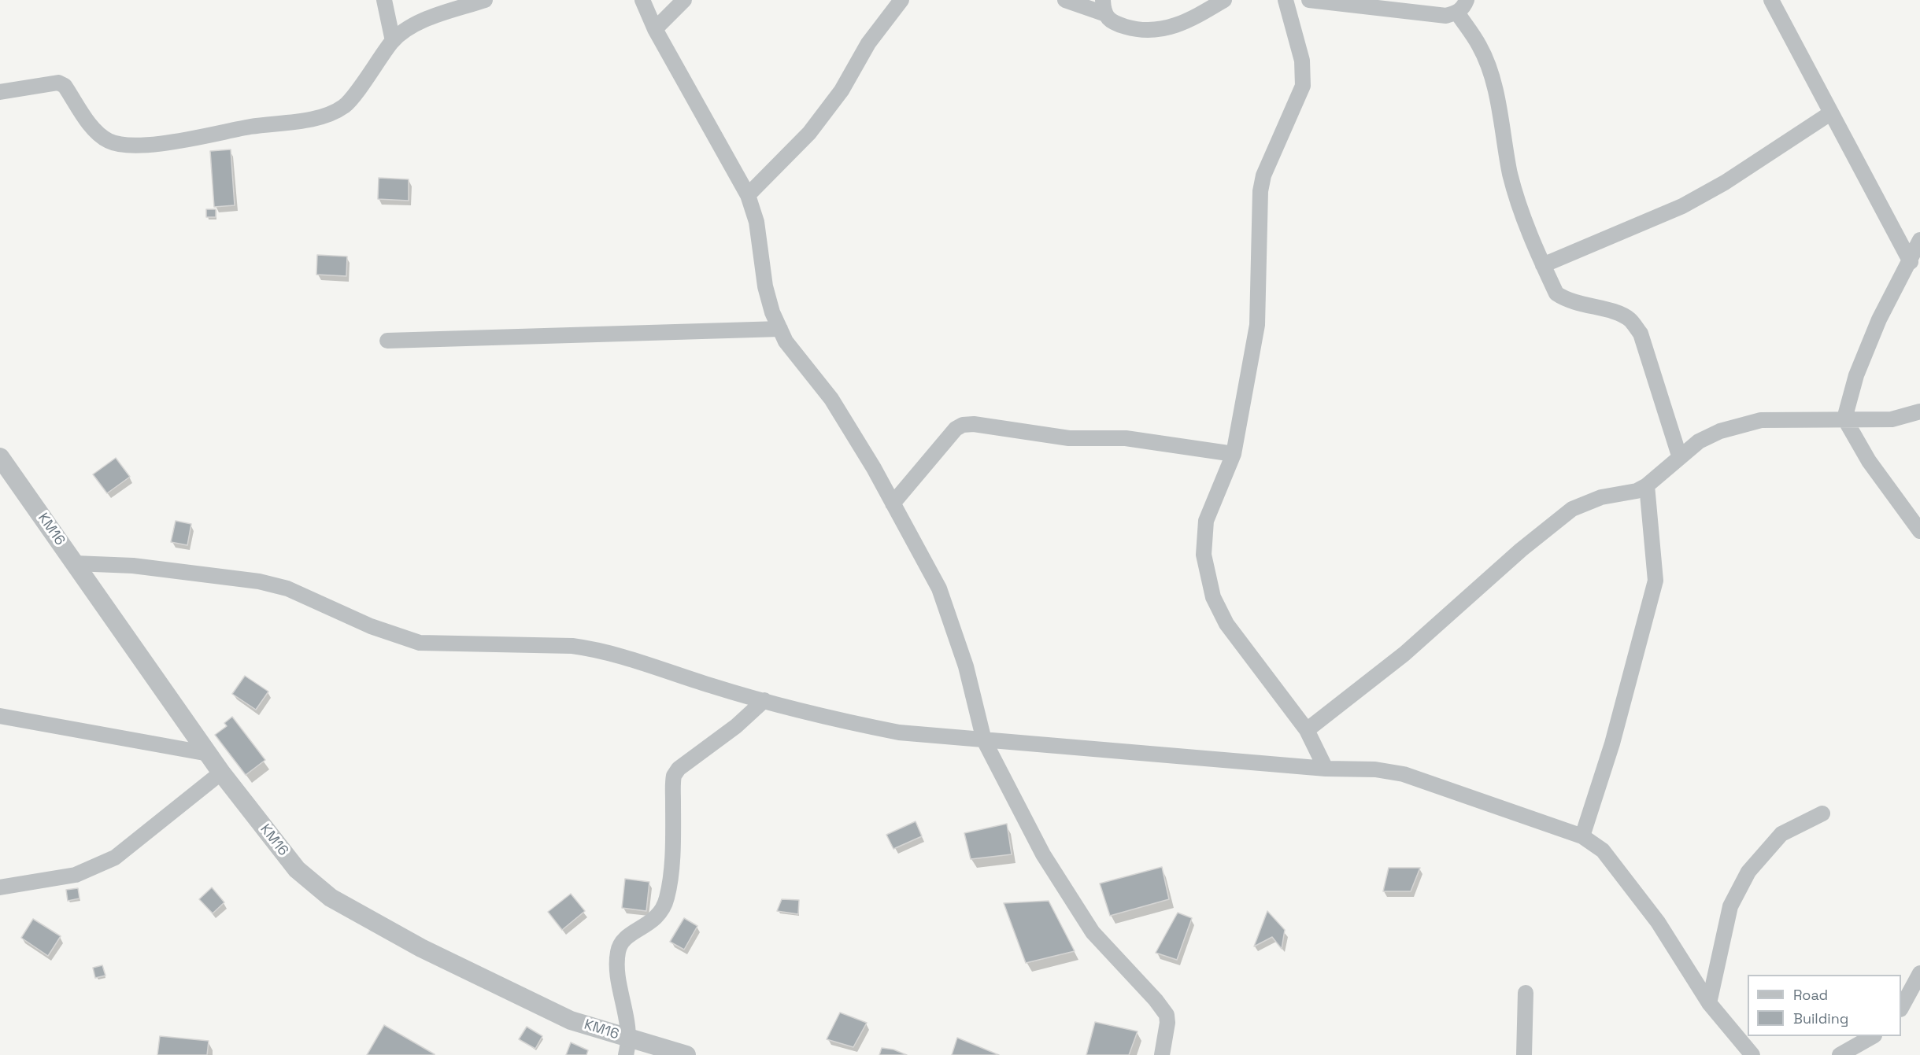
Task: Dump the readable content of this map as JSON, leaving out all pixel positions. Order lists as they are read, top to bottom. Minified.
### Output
{"streets":{"street":["KM16"]},"legend":["Road","Building"]}
